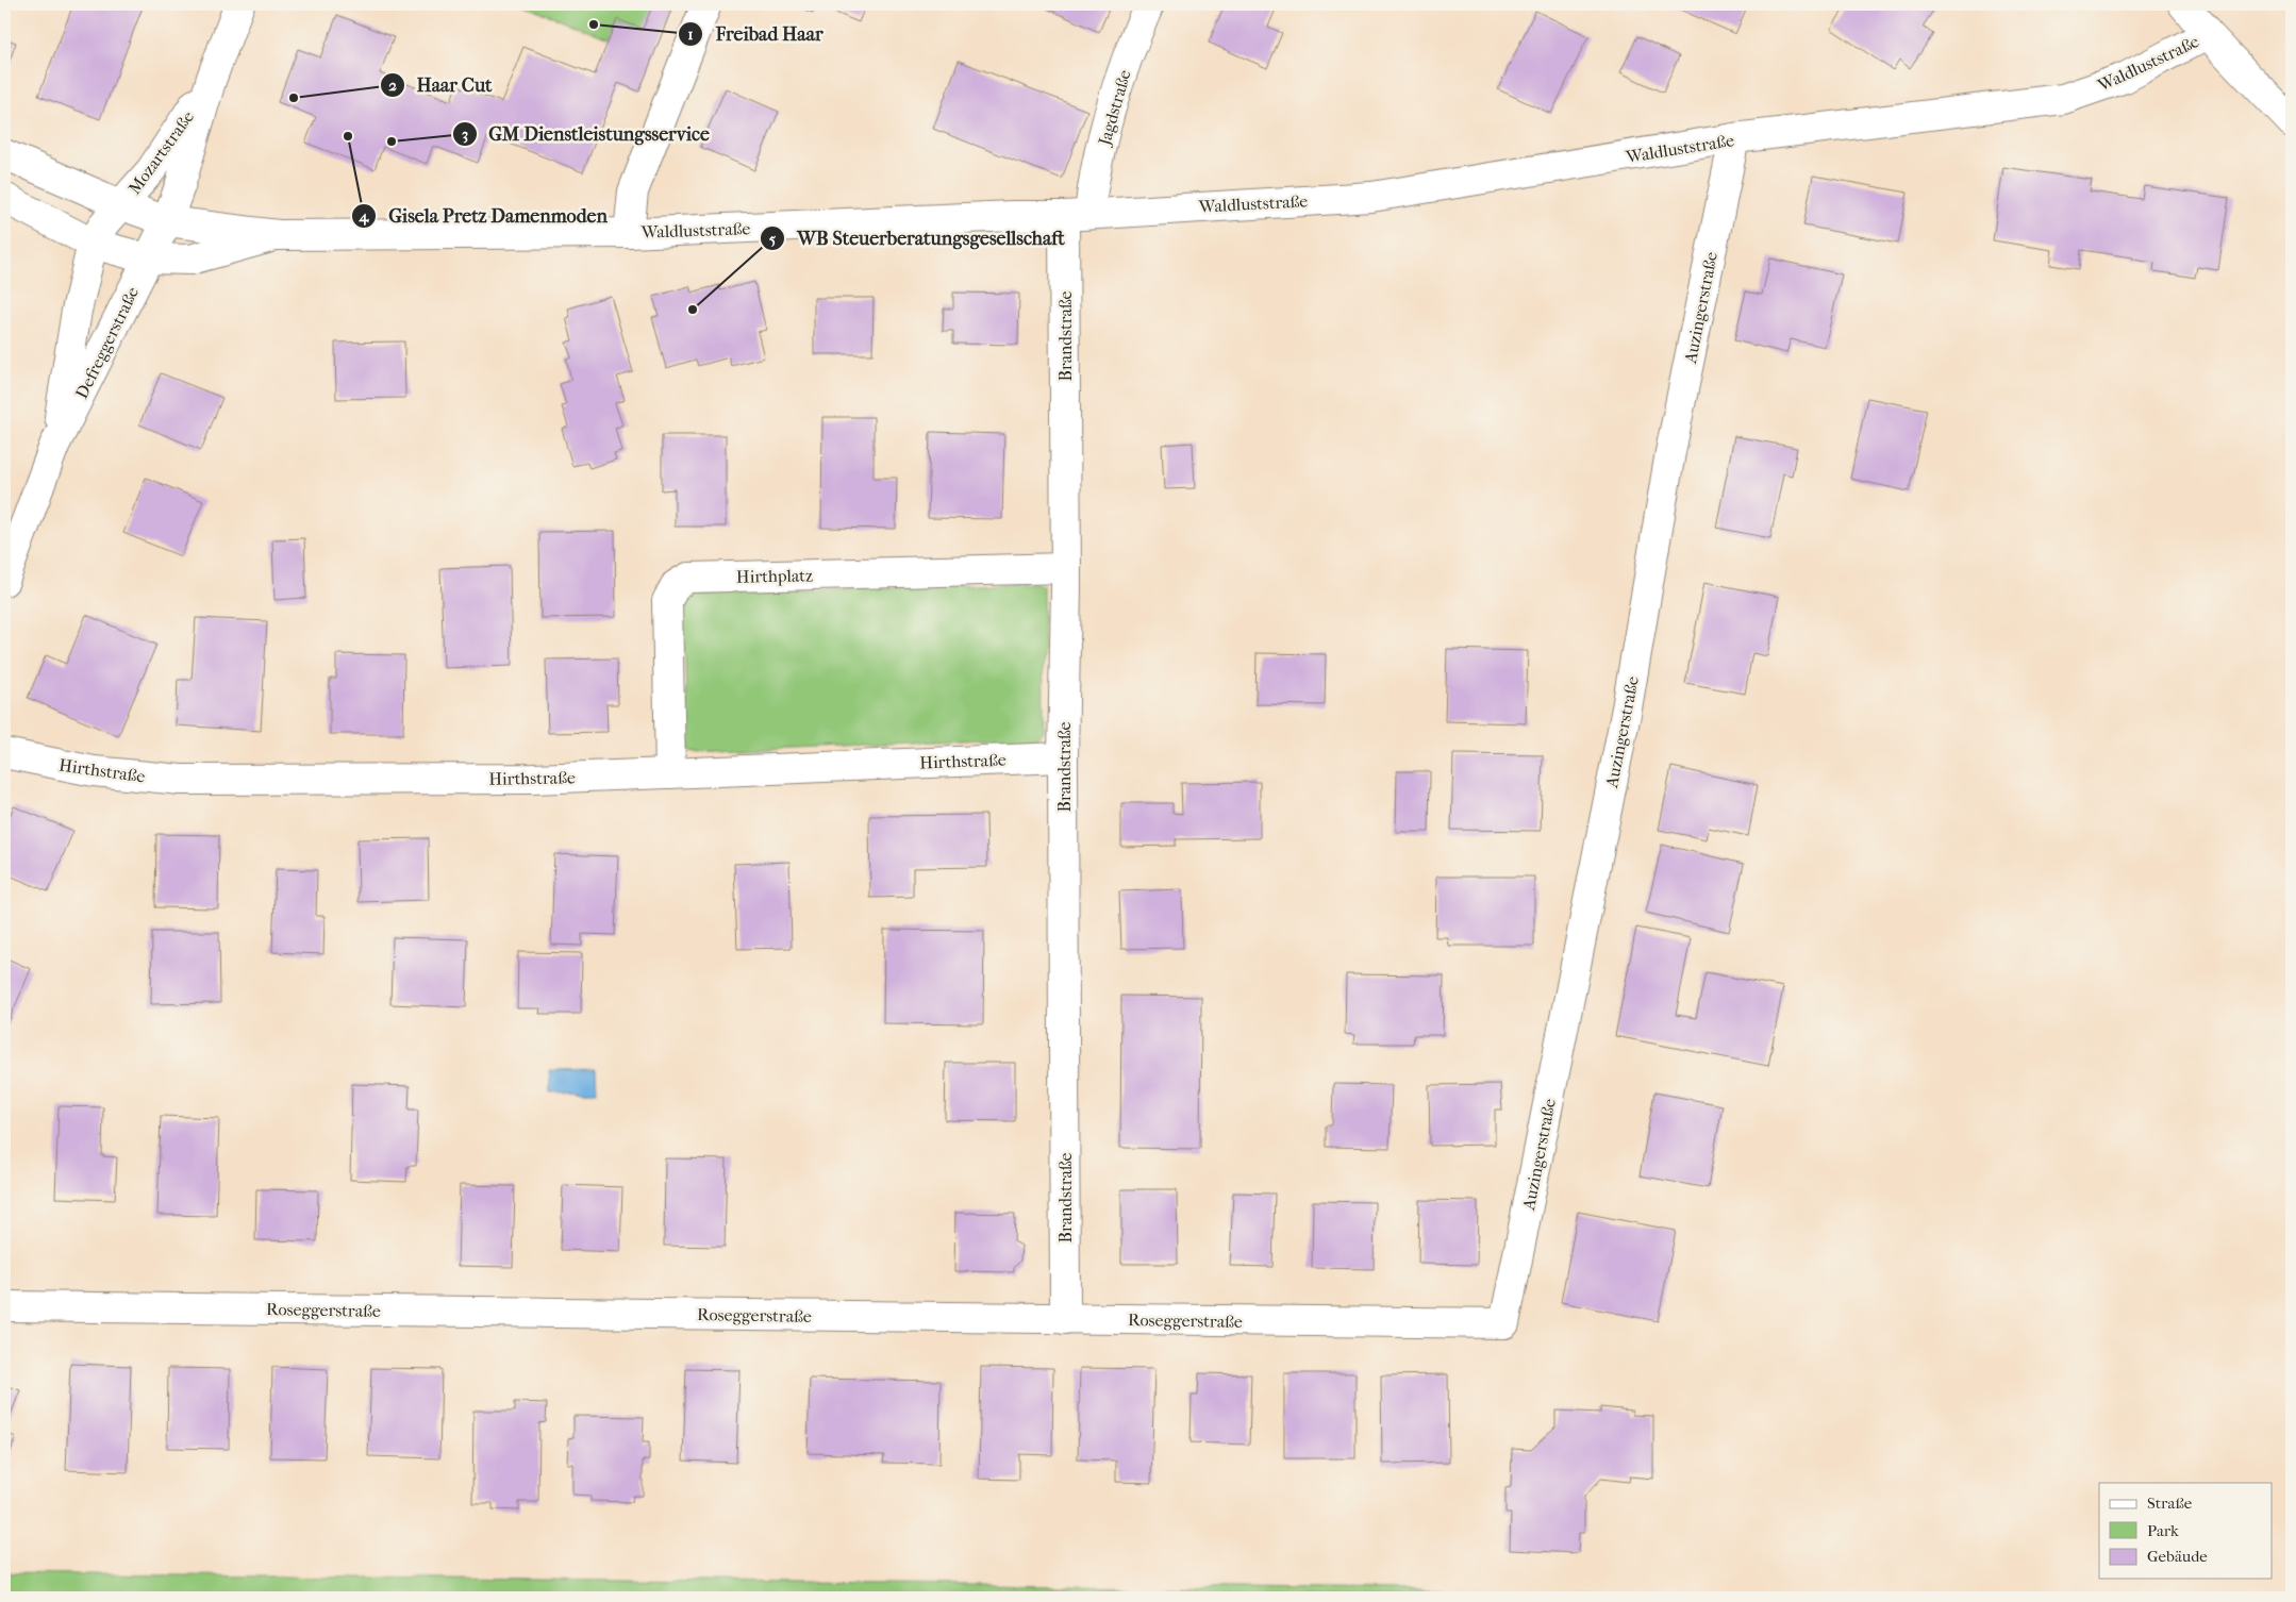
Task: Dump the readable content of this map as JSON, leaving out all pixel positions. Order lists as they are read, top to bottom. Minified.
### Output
{"streets":{"street":["Waldluststraße","Jagdstraße","Mozartstraße","Auzingerstraße","Brandstraße","Defreggerstraße","Hirthplatz","Hirthstraße","Roseggerstraße"]},"crossings":[["Waldluststraße","Jagdstraße"],["Waldluststraße","Mozartstraße"],["Waldluststraße","Auzingerstraße"],["Waldluststraße","Brandstraße"],["Waldluststraße","Defreggerstraße"],["Jagdstraße","Brandstraße"],["Mozartstraße","Defreggerstraße"],["Auzingerstraße","Roseggerstraße"],["Brandstraße","Hirthplatz"],["Brandstraße","Hirthstraße"],["Brandstraße","Roseggerstraße"],["Hirthplatz","Hirthstraße"]],"places":["Freibad Haar","Haar Cut","Gisela Pretz Damenmoden","GM Dienstleistungsservice","WB Steuerberatungsgesellschaft"],"legend":["Straße","Park","Gebäude"]}
